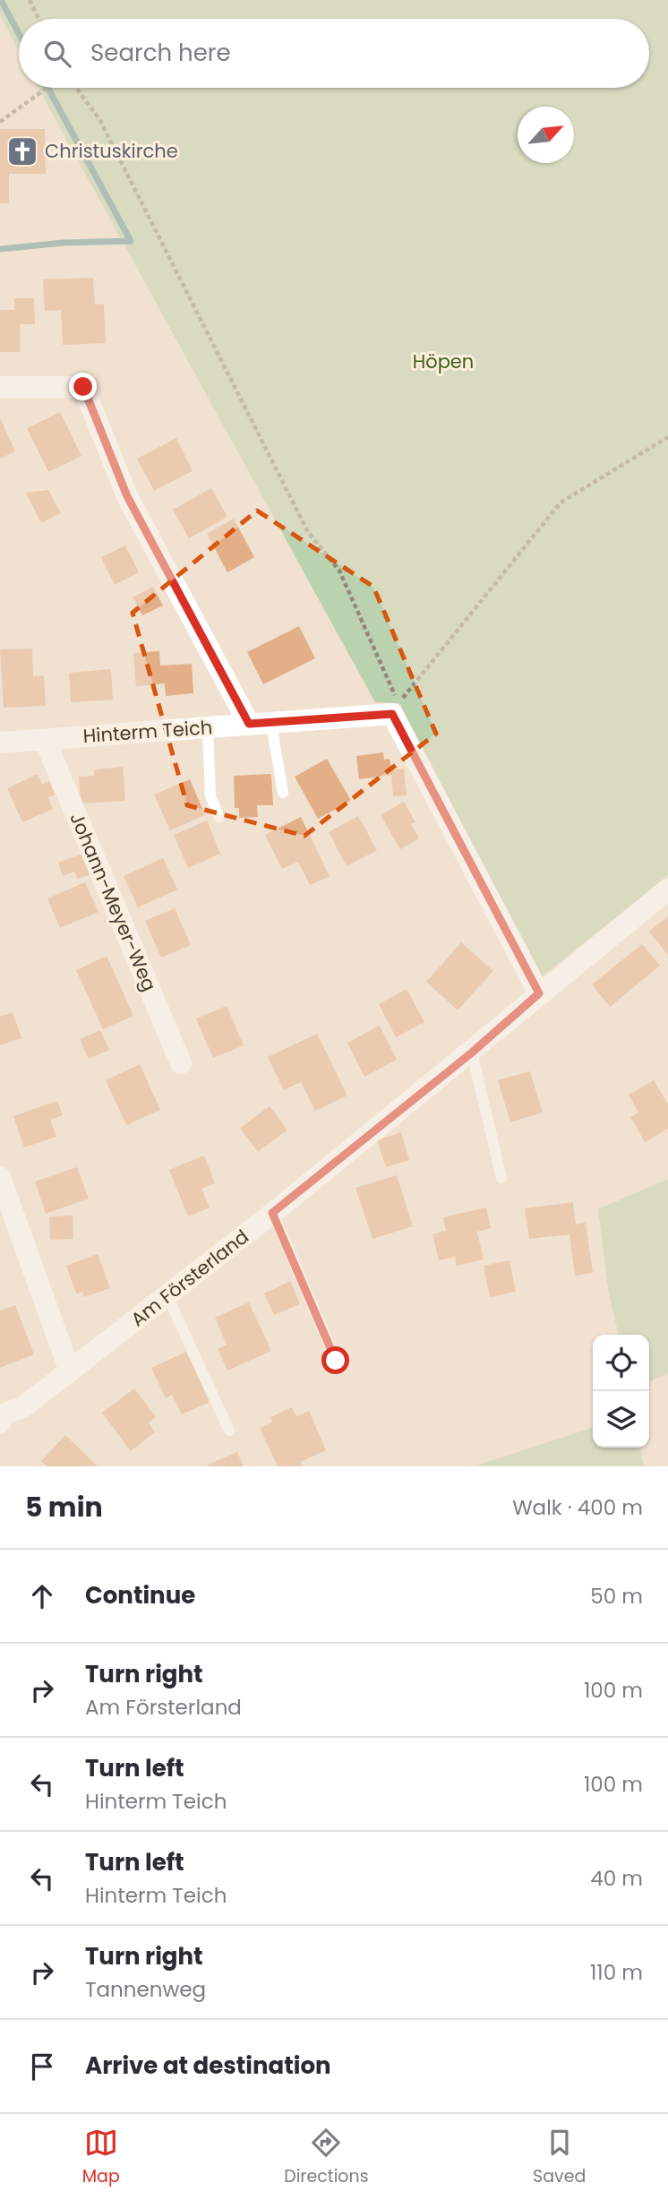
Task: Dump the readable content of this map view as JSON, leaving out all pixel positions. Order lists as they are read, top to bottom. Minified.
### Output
{"streets":{"street":["Hinterm Teich","Johann-Meyer-Weg","Am Försterland"]},"crossings":[["Hinterm Teich","Johann-Meyer-Weg"],["Hinterm Teich","Am Försterland"]],"parks":["Höpen"],"places":{"church":["Christuskirche"]},"north":"top right","page":{"search":"Search here","heading":["5 min","Walk · 400 m"],"list":[["Continue","50 m"],["Turn right","Am Försterland","100 m"],["Turn left","Hinterm Teich","100 m"],["Turn left","Hinterm Teich","40 m"],["Turn right","Tannenweg","110 m"],"Arrive at destination"],"nav":["Map","Directions","Saved"]}}
